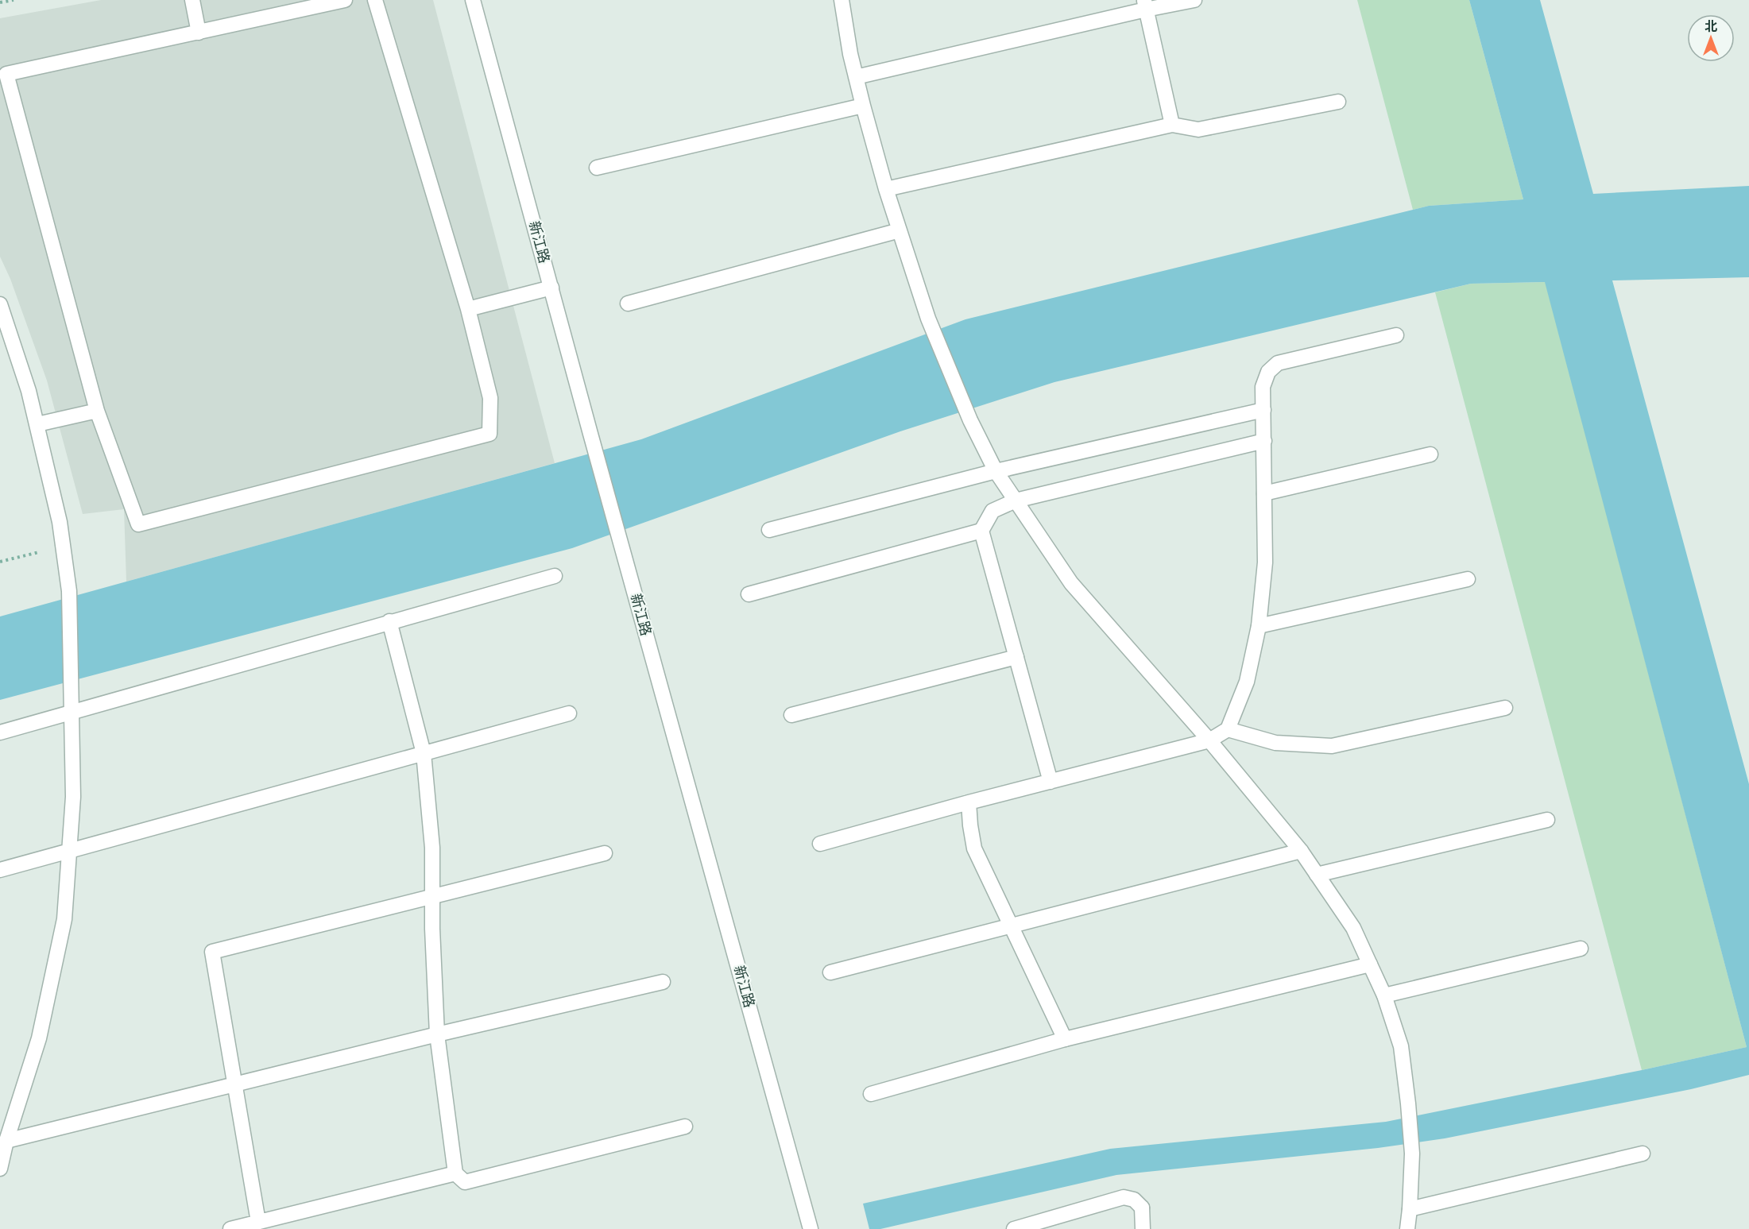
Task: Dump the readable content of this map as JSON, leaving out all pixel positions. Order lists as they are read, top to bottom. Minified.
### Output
{"streets":{"street":["新江路"]},"north":"top"}
